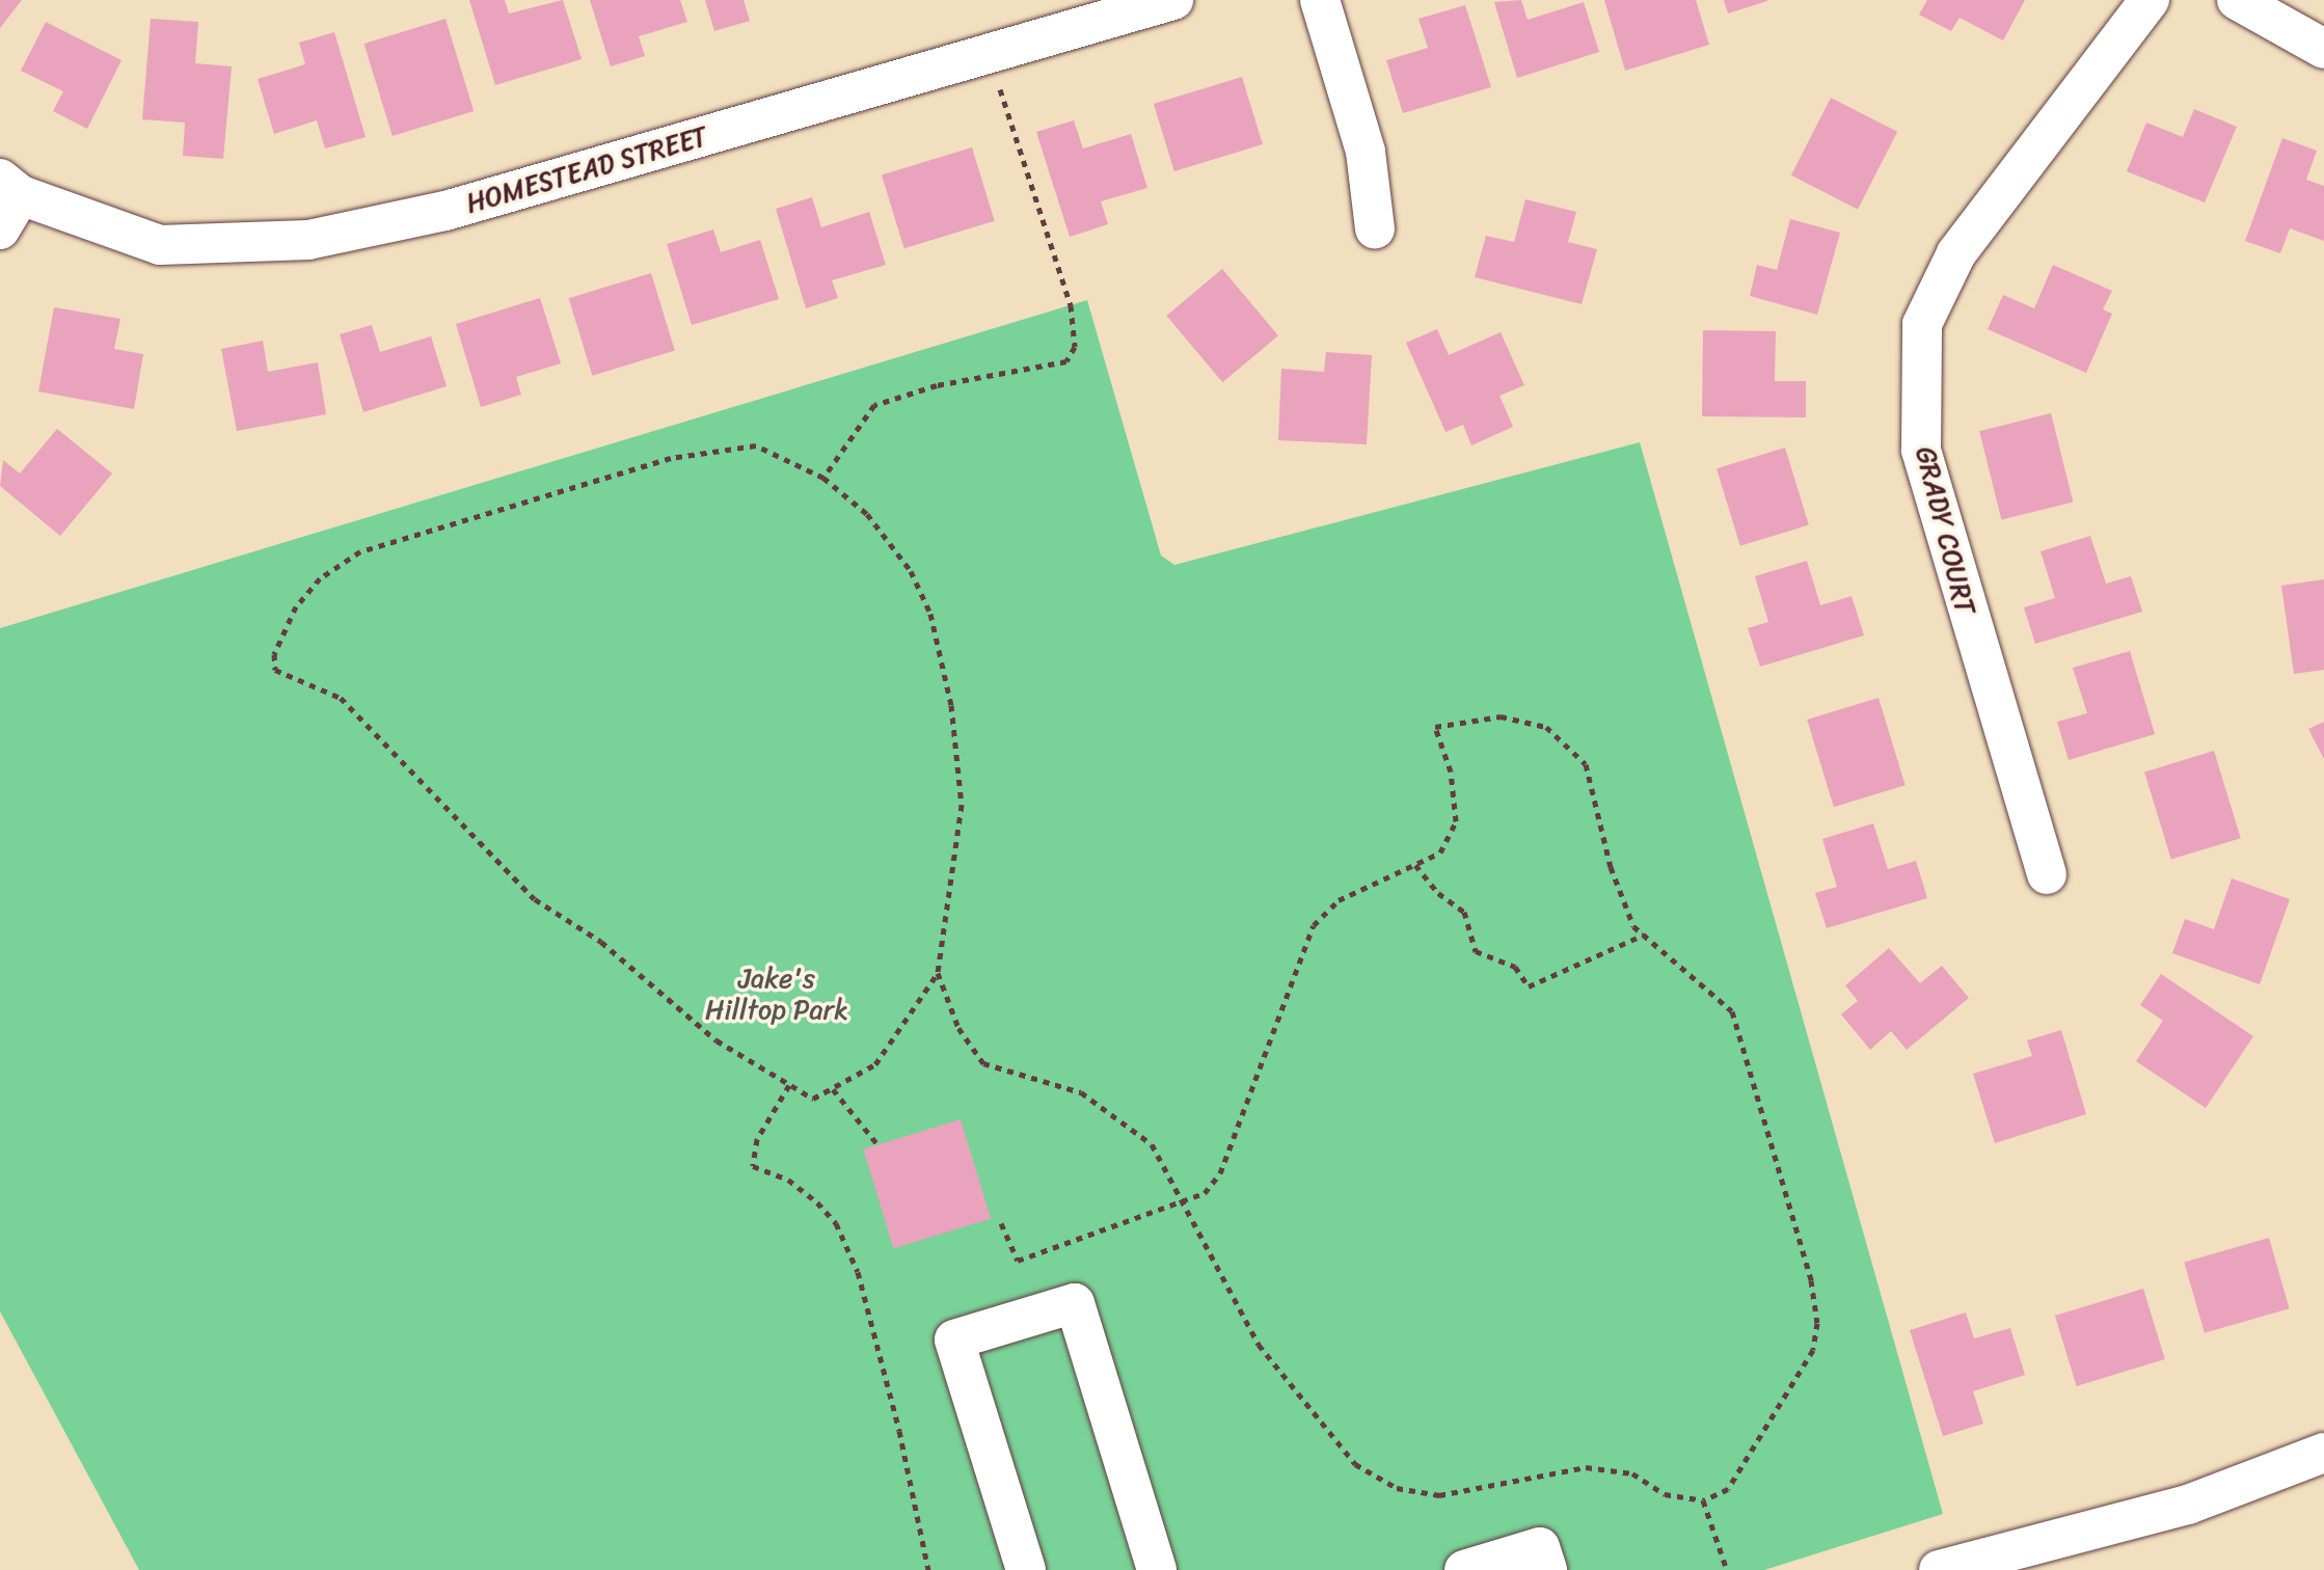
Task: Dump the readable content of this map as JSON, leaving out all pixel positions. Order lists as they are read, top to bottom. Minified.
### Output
{"streets":{"street":["HOMESTEAD STREET","GRADY COURT"]},"parks":["Jake's Hilltop Park"]}
